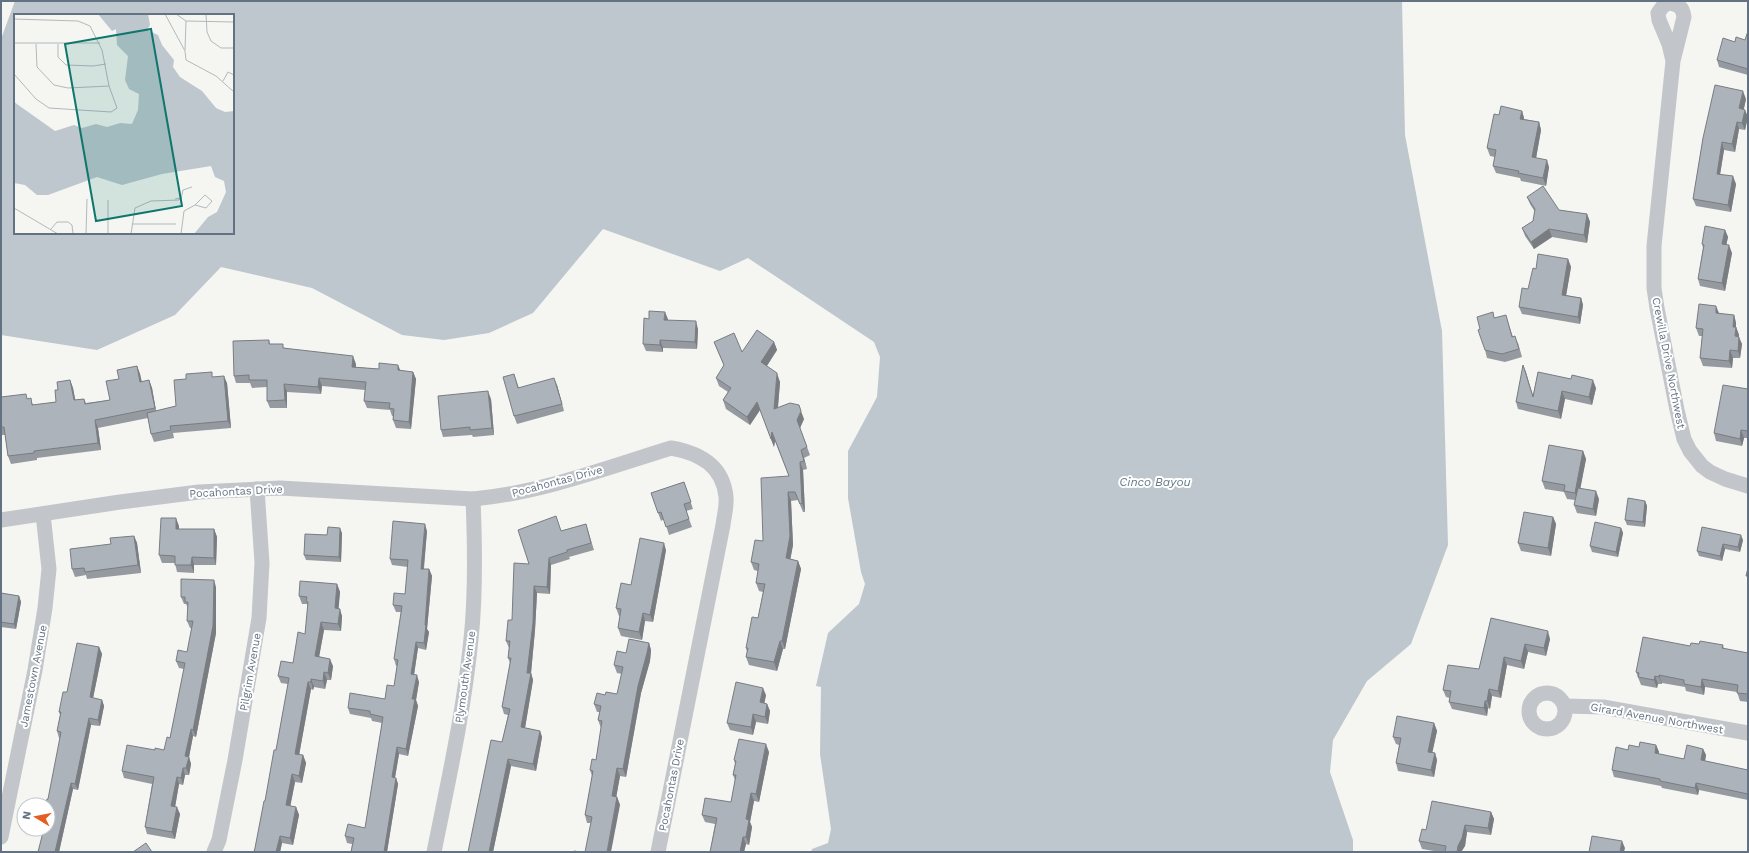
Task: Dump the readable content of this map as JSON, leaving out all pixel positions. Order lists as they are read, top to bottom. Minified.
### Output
{"streets":{"street":["Crewilla Drive Northwest","Pocahontas Drive","Pilgrim Avenue","Jamestown Avenue","Plymouth Avenue","Girard Avenue Northwest"]},"crossings":[["Pocahontas Drive","Pilgrim Avenue"],["Pocahontas Drive","Jamestown Avenue"],["Pocahontas Drive","Plymouth Avenue"]],"water":["Cinco Bayou"],"north":"left"}
